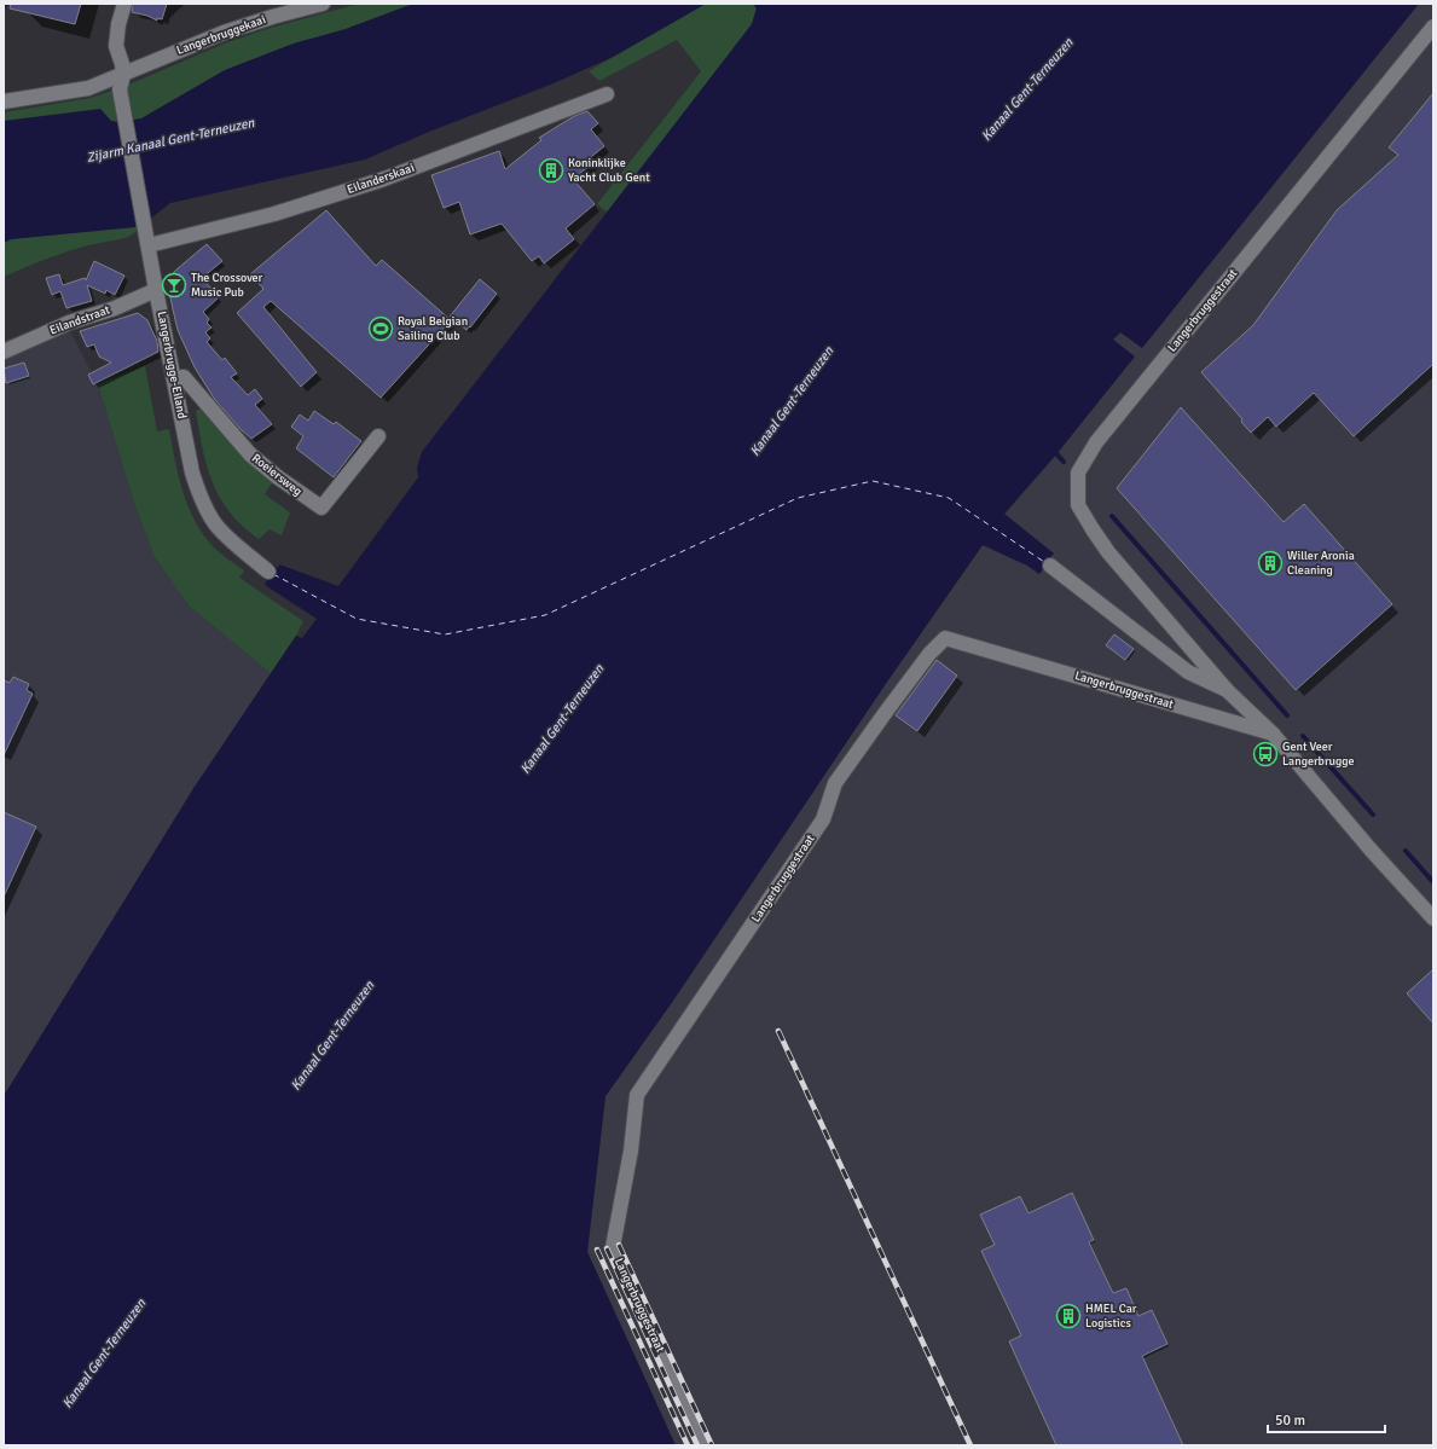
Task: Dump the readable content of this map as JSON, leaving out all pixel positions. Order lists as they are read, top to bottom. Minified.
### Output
{"streets":{"street":["Langerbruggekaai","Eilanderskaai","Langerbruggestraat","Eilandstraat","Langerbrugge-Eiland","Roeiersweg"]},"crossings":[["Langerbruggekaai","Langerbrugge-Eiland"],["Eilanderskaai","Langerbrugge-Eiland"],["Eilandstraat","Langerbrugge-Eiland"],["Langerbrugge-Eiland","Roeiersweg"]],"water":["Kanaal Gent-Terneuzen","Zijarm Kanaal Gent-Terneuzen"],"places":{"building":["Koninklijke Yacht Club Gent","Willer Aronia Cleaning","HMEL Car Logistics"],"bar":["The Crossover Music Pub"],"sports":["Royal Belgian Sailing Club"],"bus stop":["Gent Veer Langerbrugge"]},"scale_bar":"50 m"}
